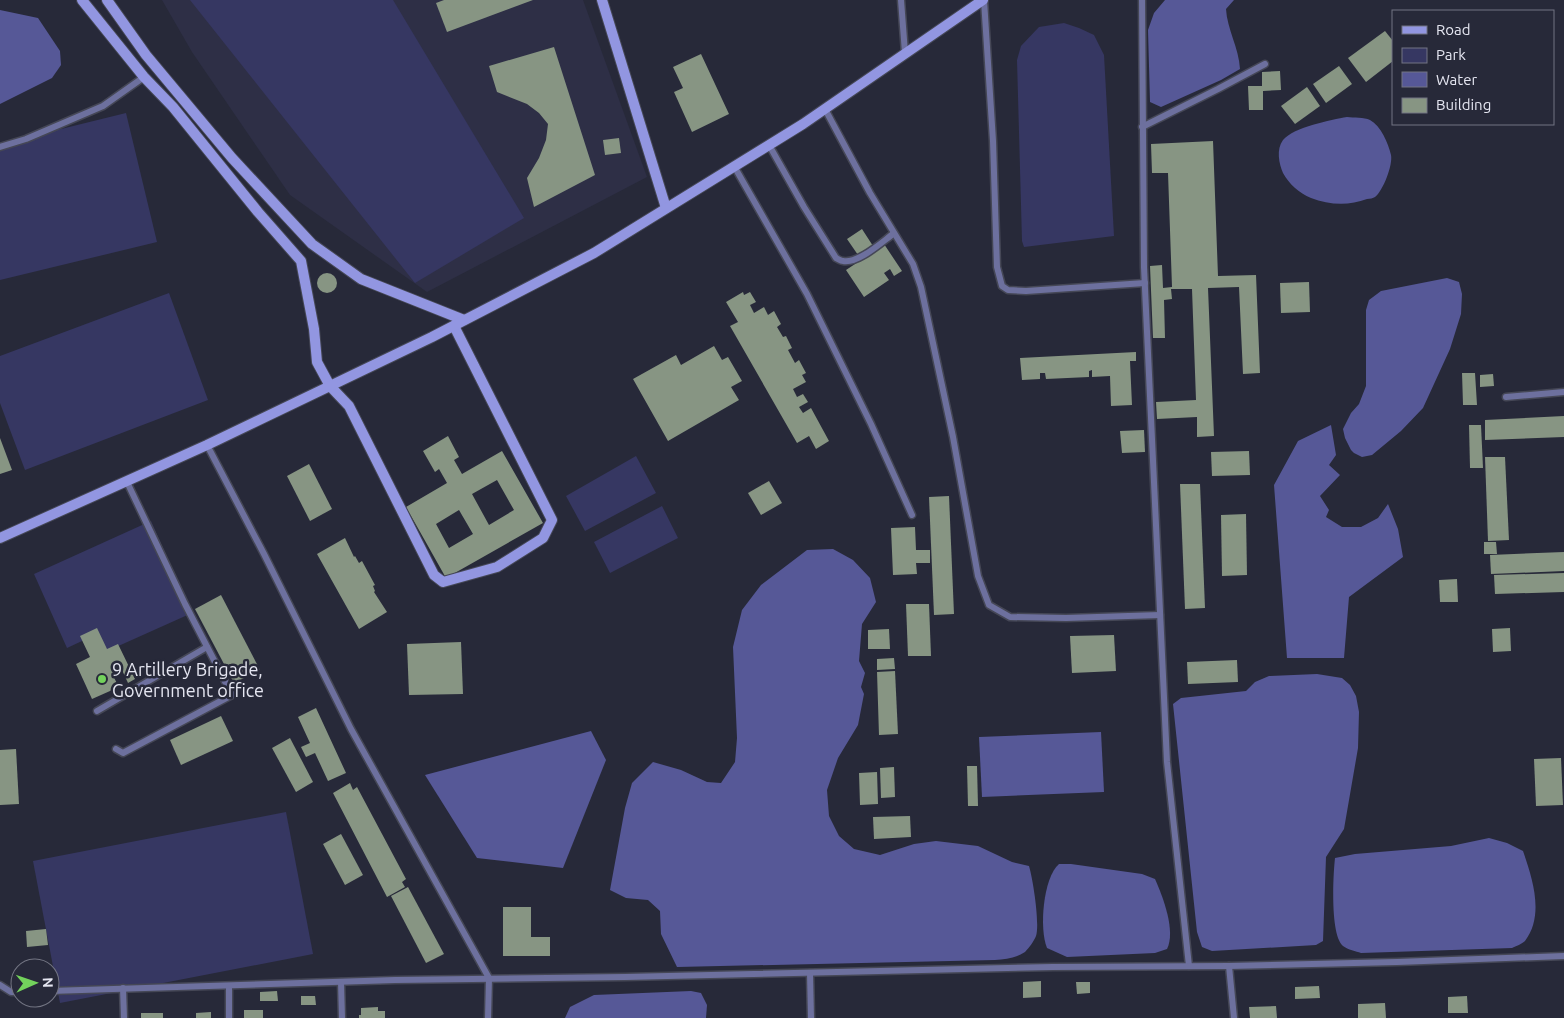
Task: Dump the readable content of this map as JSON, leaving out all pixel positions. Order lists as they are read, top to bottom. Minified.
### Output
{"places":["9 Artillery Brigade, Government office"],"legend":["Road","Park","Water","Building"],"north":"right"}
